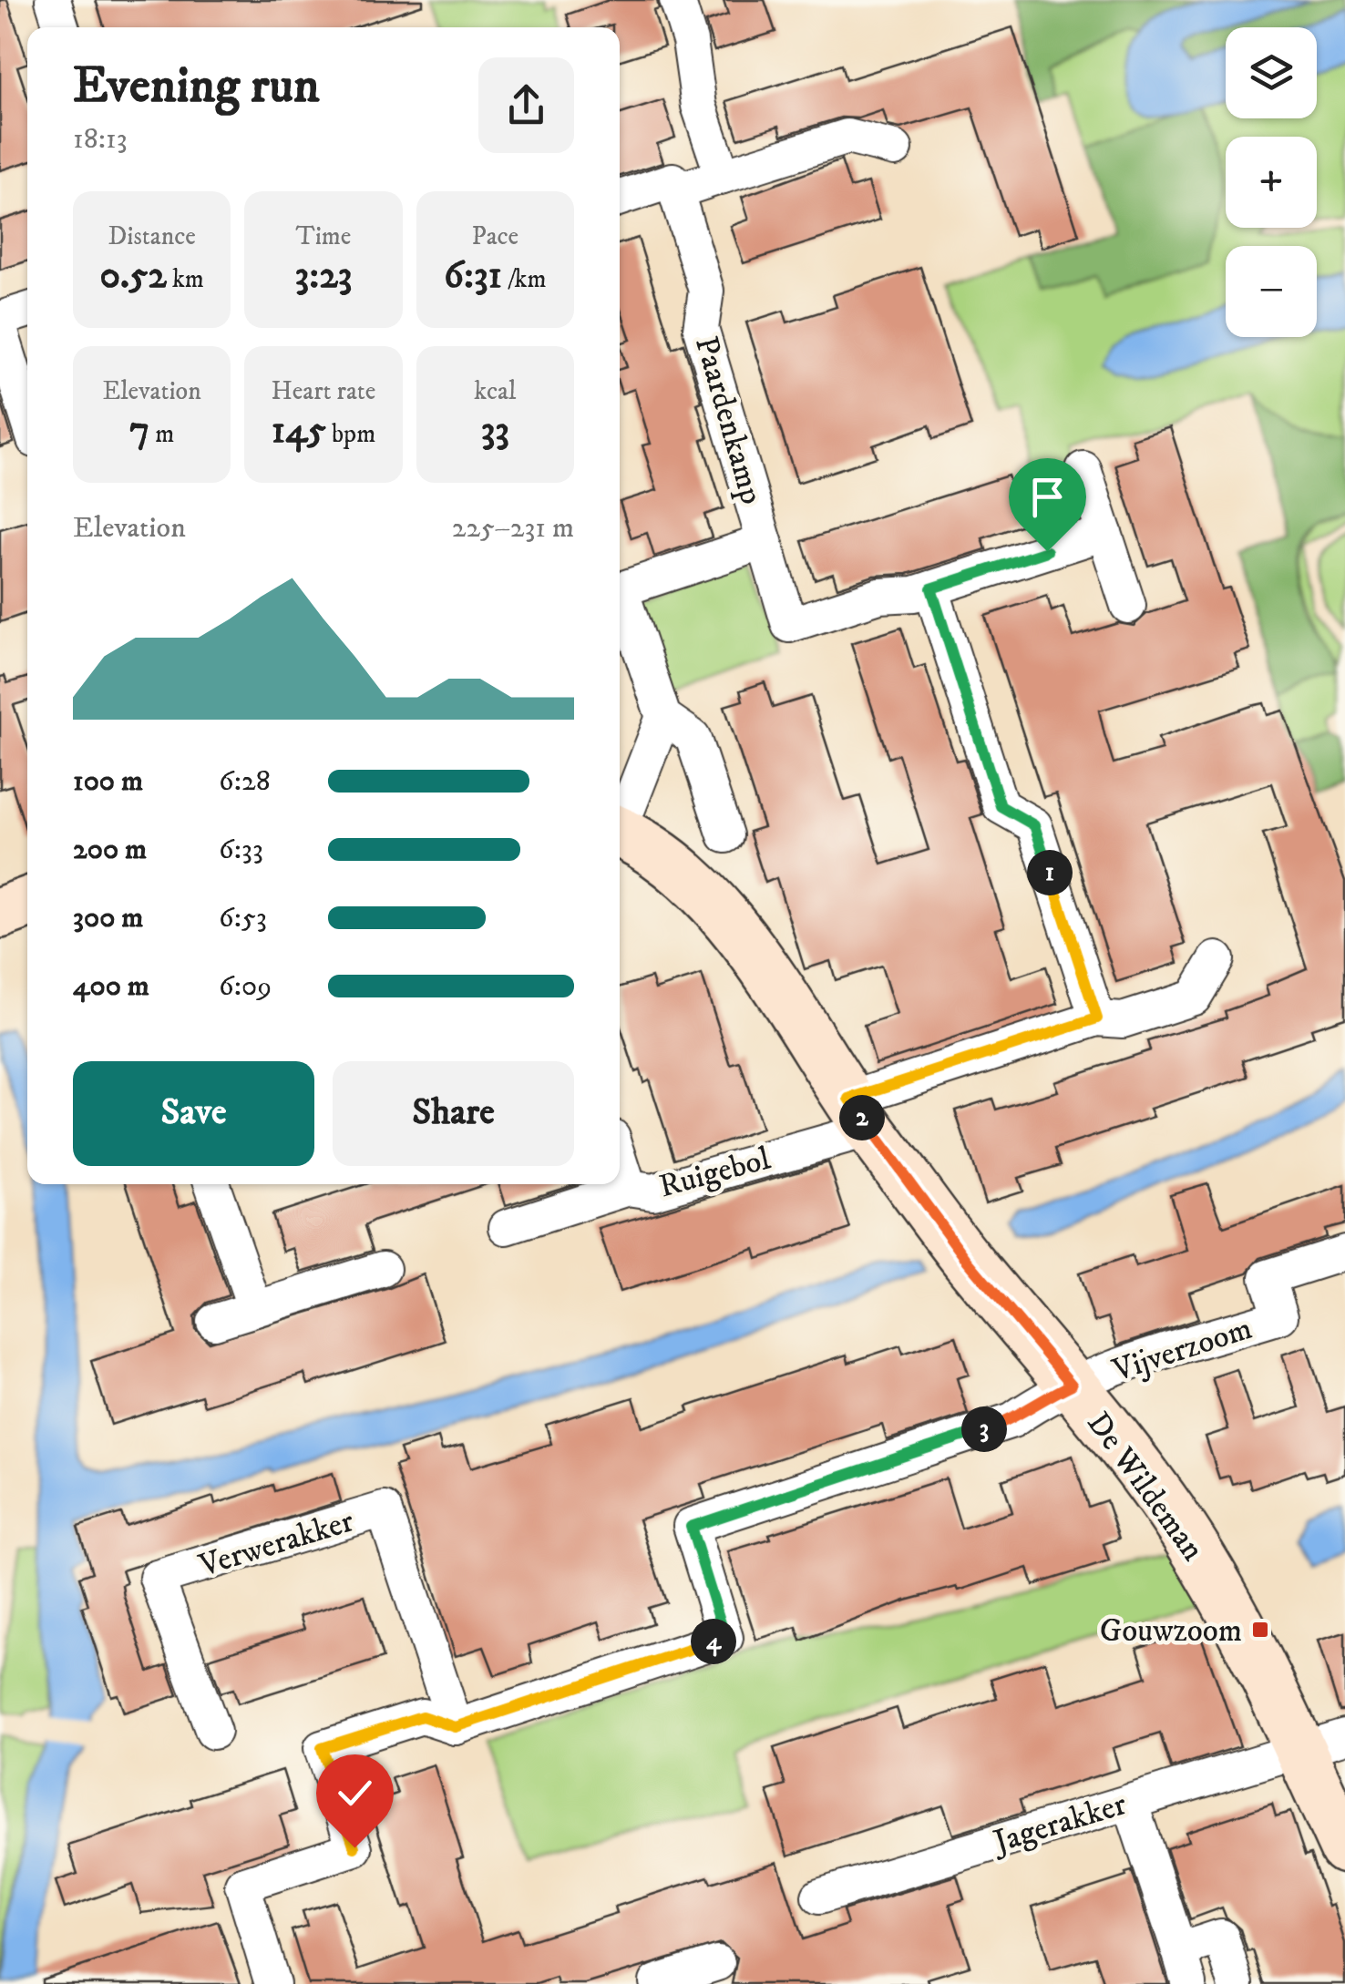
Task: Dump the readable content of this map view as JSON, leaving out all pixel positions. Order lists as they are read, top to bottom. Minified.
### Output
{"streets":{"street":["Paardenkamp","Ruigebol","Vijverzoom","De Wildeman","Verwerakker","Jagerakker"]},"crossings":[["Ruigebol","De Wildeman"],["Vijverzoom","De Wildeman"],["De Wildeman","Jagerakker"]],"places":{"transit":["Gouwzoom"]},"page":{"map_buttons":["+","−"],"heading":["Evening run","18:13"],"stats":[["Distance","0.52 km"],["Time","3:23"],["Pace","6:31 /km"],["Elevation","7 m"],["Heart rate","145 bpm"],["kcal","33"]],"chart":["Elevation","225–231 m"],"list":[{"name":"100 m","note":"6:28"},{"name":"200 m","note":"6:33"},{"name":"300 m","note":"6:53"},{"name":"400 m","note":"6:09"}],"pins":["1","2","3","4"],"buttons":["Save","Share"]}}
